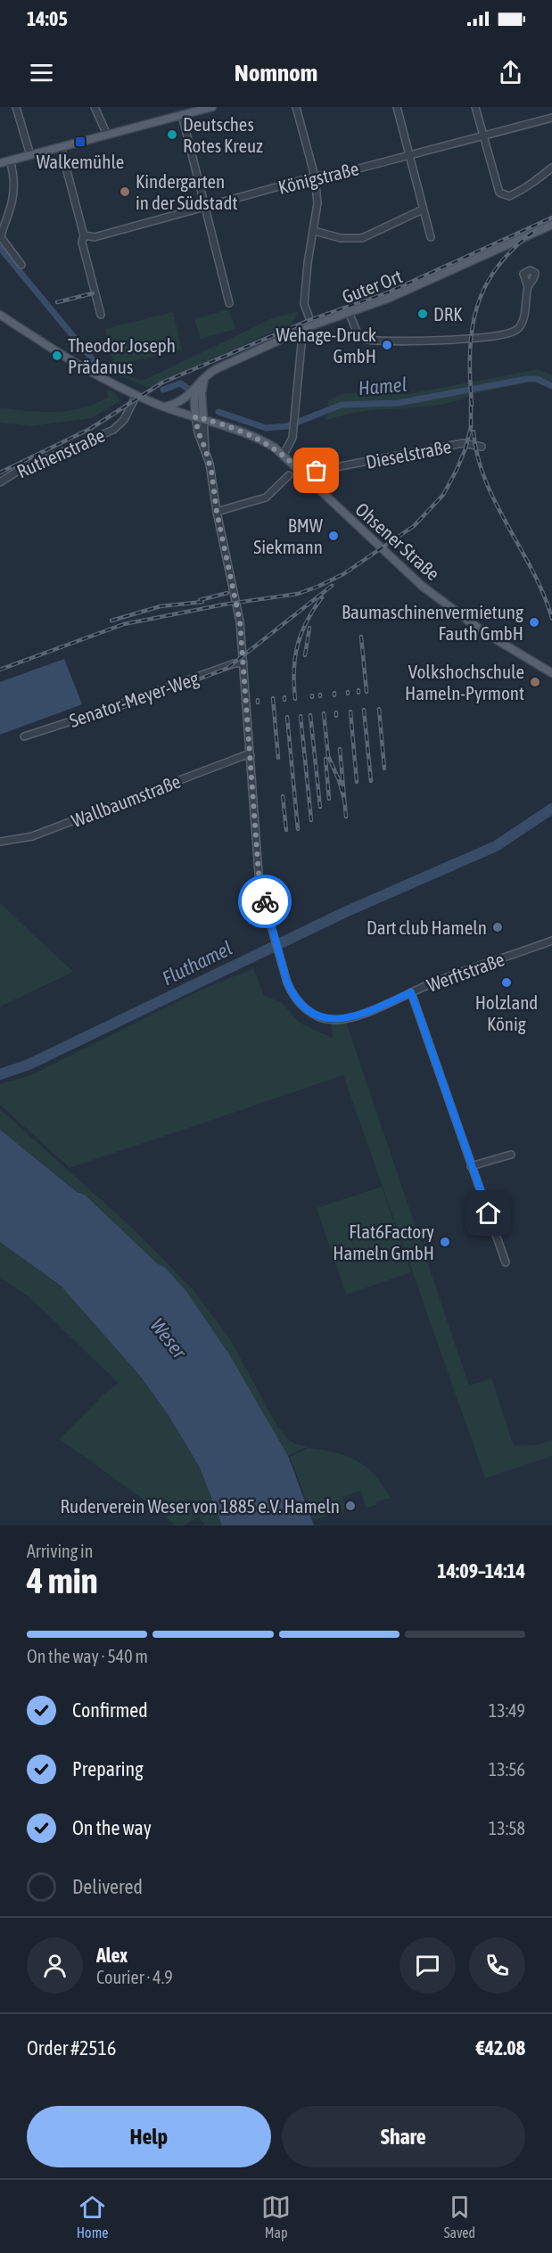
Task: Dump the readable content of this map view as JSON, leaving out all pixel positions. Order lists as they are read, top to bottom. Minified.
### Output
{"streets":{"main road":["Guter Ort","Ohsener Straße"],"street":["Königstraße","Ruthenstraße","Dieselstraße","Senator-Meyer-Weg","Wallbaumstraße","Werftstraße"]},"crossings":[["Guter Ort","Ohsener Straße"],["Ruthenstraße","Ohsener Straße"],["Dieselstraße","Ohsener Straße"],["Wallbaumstraße","Werftstraße"]],"water":["Hamel","Fluthamel","Weser"],"places":{"other":["Deutsches Rotes Kreuz","Kindergarten in der Südstadt","DRK","Wehage-Druck GmbH","Theodor Joseph Prädanus","BMW Siekmann","Baumaschinenvermietung Fauth GmbH","Volkshochschule Hameln-Pyrmont","Dart club Hameln","Holzland König","Flat6Factory Hameln GmbH","Ruderverein Weser von 1885 e.V. Hameln"],"transit":["Walkemühle"]},"page":{"status":"14:05","header":"Nomnom","heading":["4 min","Arriving in","14:09–14:14"],"panel":["Alex","Courier · 4.9","Order #2516","€42.08"],"bar":"On the way · 540 m","list":[["Confirmed","13:49"],["Preparing","13:56"],["On the way","13:58"],"Delivered"],"buttons":["Help","Share"],"tabs":["Home","Map","Saved"]}}
